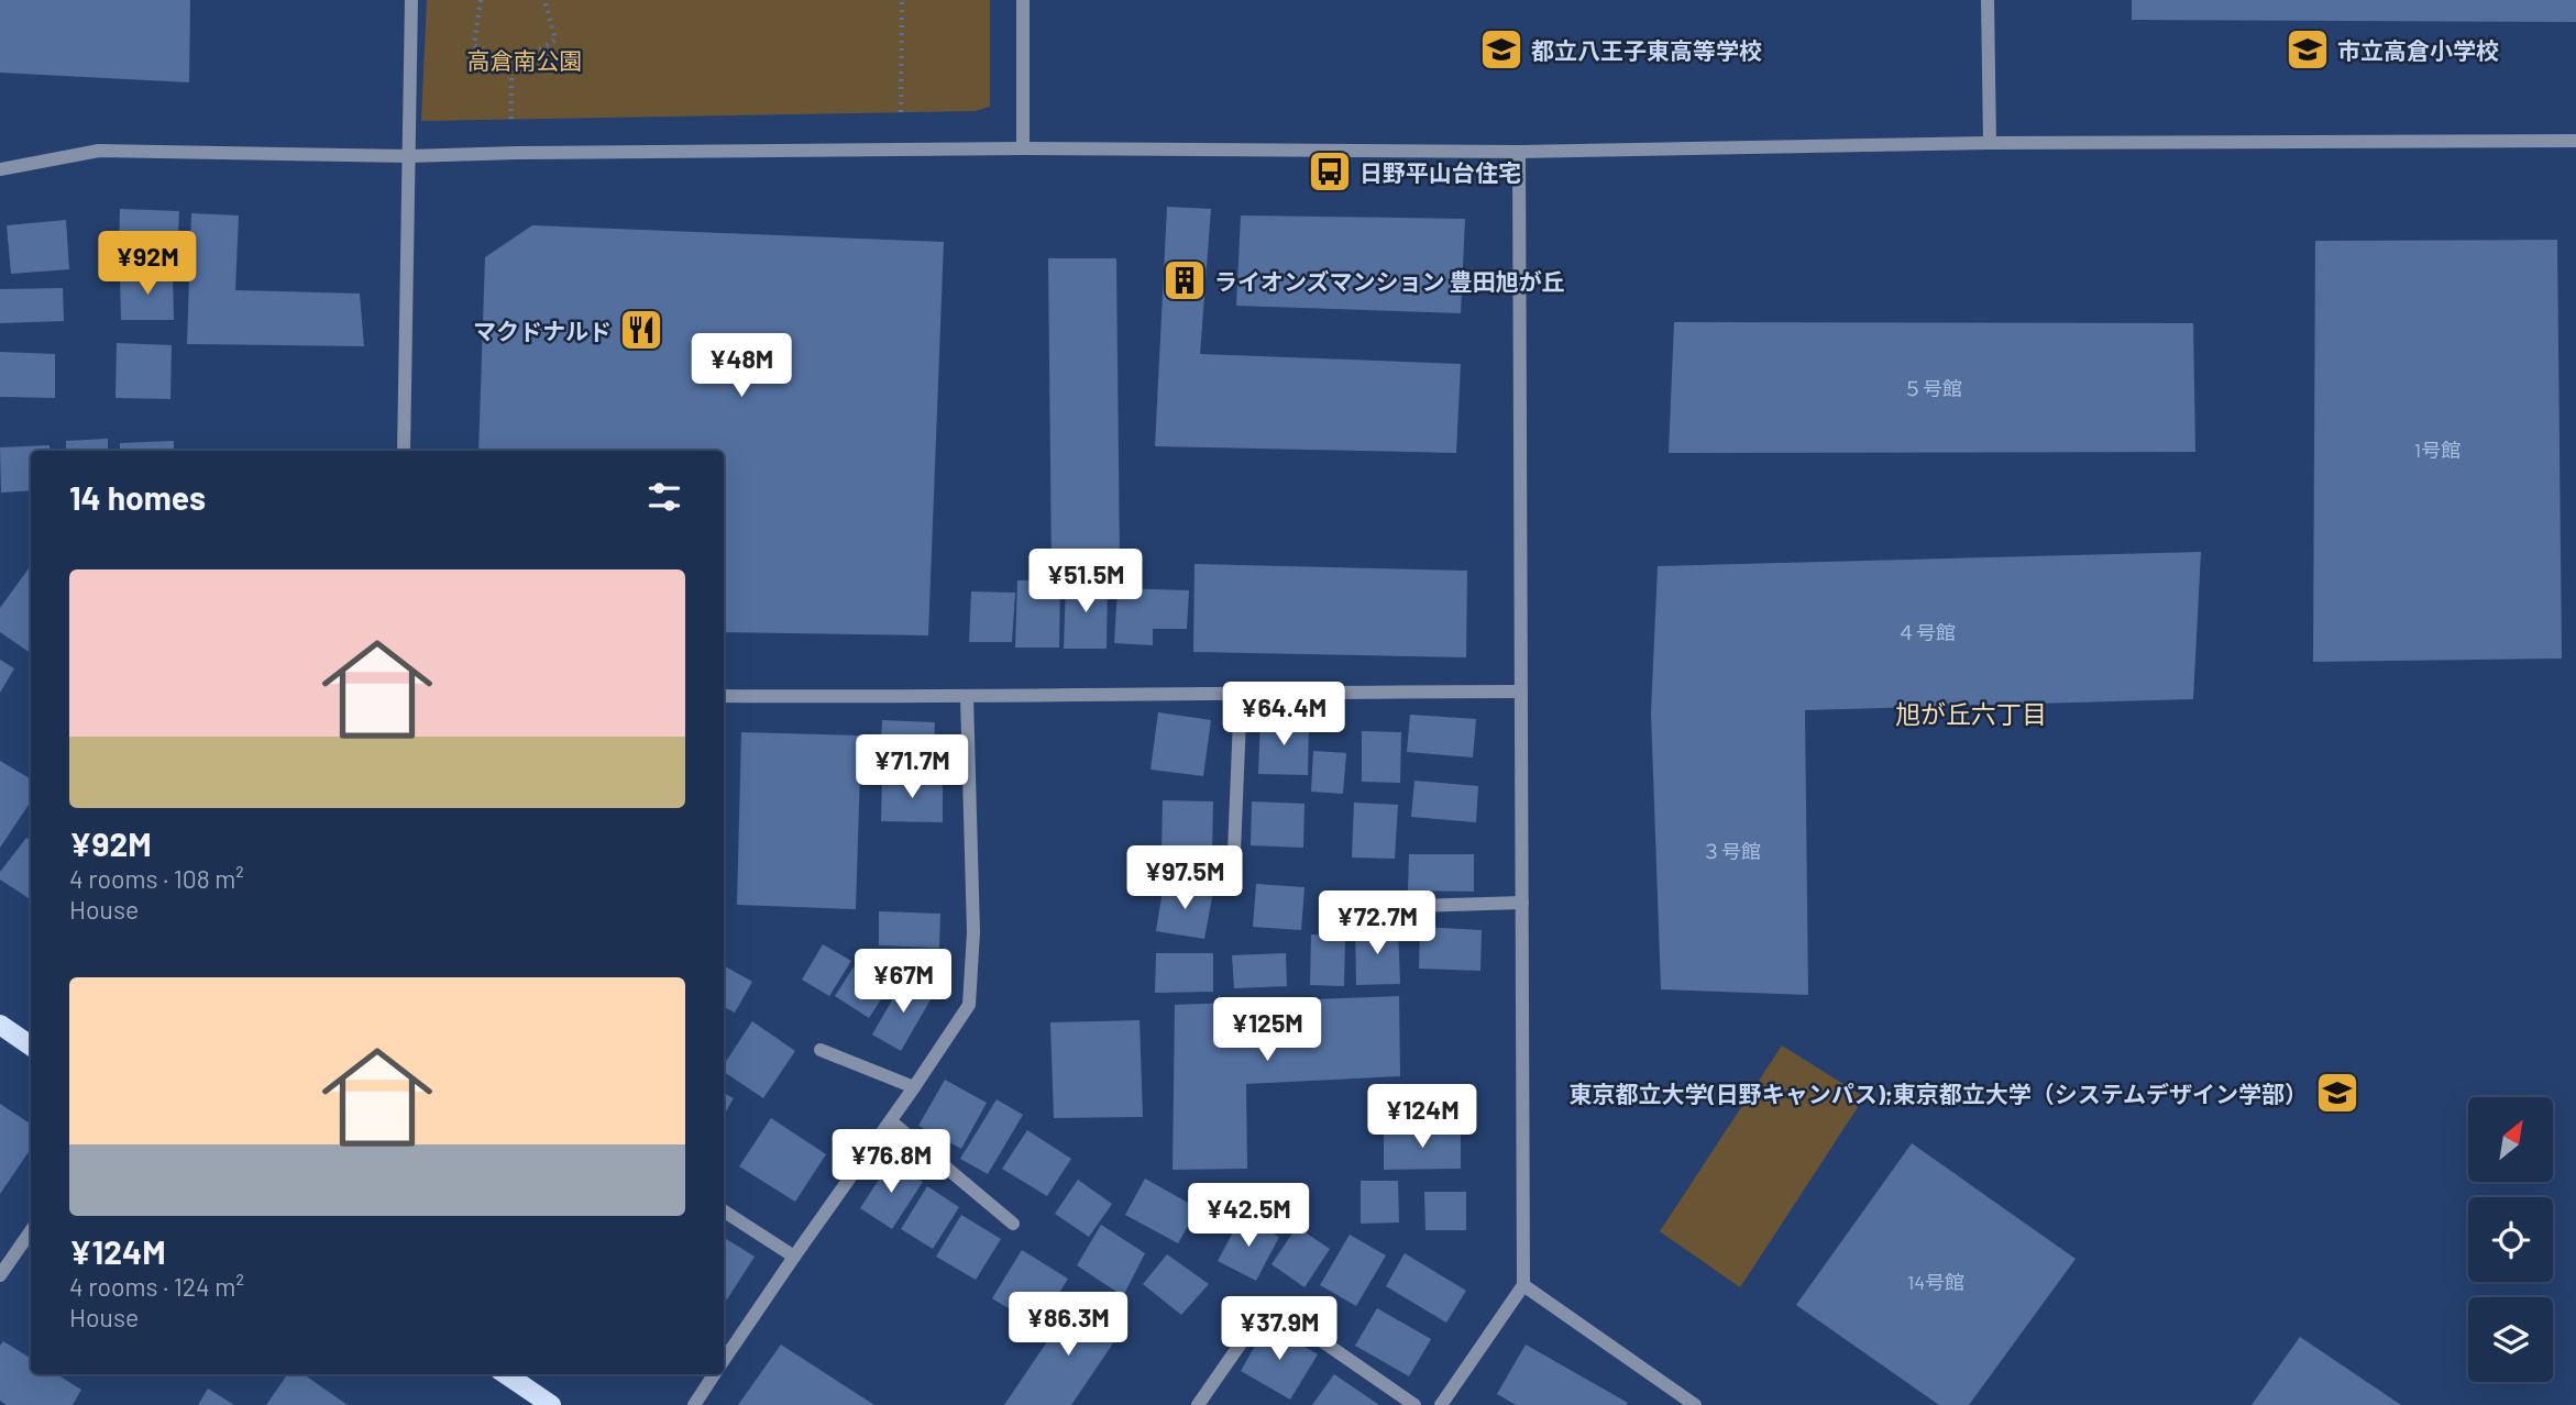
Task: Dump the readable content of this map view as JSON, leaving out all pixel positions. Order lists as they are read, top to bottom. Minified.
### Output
{"districts":["旭が丘六丁目"],"parks":["高倉南公園"],"places":{"school or university":["都立八王子東高等学校","市立高倉小学校","東京都立大学(日野キャンパス);東京都立大学（システムデザイン学部）"],"bus stop":["日野平山台住宅"],"building":["ライオンズマンション 豊田旭が丘"],"restaurant":["マクドナルド"]},"house_numbers":["５号館","1号館","４号館","３号館","14号館"],"north":"top right","page":{"price":["¥92M","¥48M","¥51.5M","¥64.4M","¥71.7M","¥97.5M","¥72.7M","¥67M","¥125M","¥124M","¥76.8M","¥42.5M","¥86.3M","¥37.9M"],"heading":"14 homes","list":[{"name":"¥92M","note":"4 rooms · 108 m² · House"},{"name":"¥124M","note":"4 rooms · 124 m² · House"}]}}
